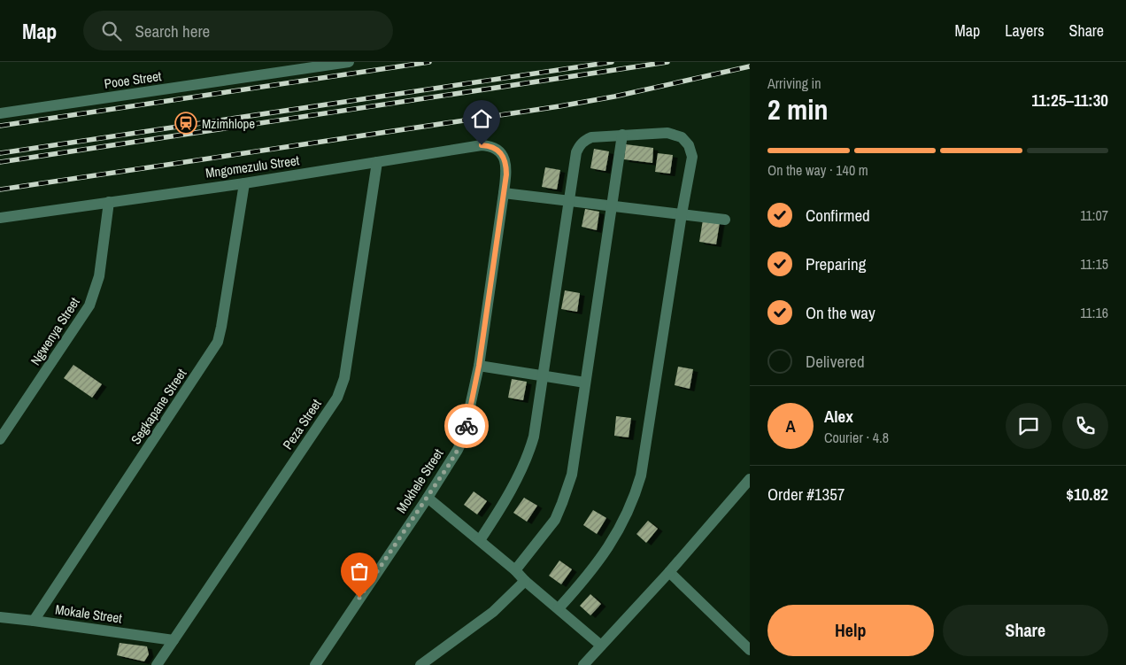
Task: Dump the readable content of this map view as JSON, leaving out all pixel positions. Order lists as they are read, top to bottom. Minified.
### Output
{"streets":{"street":["Pooe Street","Mngomezulu Street","Ngwenya Street","Segkapane Street","Peza Street","Mokhele Street","Mokale Street"]},"crossings":[["Mngomezulu Street","Ngwenya Street"],["Mngomezulu Street","Segkapane Street"],["Mngomezulu Street","Peza Street"],["Mngomezulu Street","Mokhele Street"],["Segkapane Street","Mokale Street"],["Peza Street","Mokale Street"]],"places":{"station":["Mzimhlope"]},"page":{"header":"Map","search":"Search here","nav":["Map","Layers","Share"],"heading":["2 min","Arriving in","11:25–11:30"],"panel":["Alex","Courier · 4.8","Order #1357","$10.82"],"bar":"On the way · 140 m","list":[["Confirmed","11:07"],["Preparing","11:15"],["On the way","11:16"],"Delivered"],"round":"A","buttons":["Help","Share"]}}
